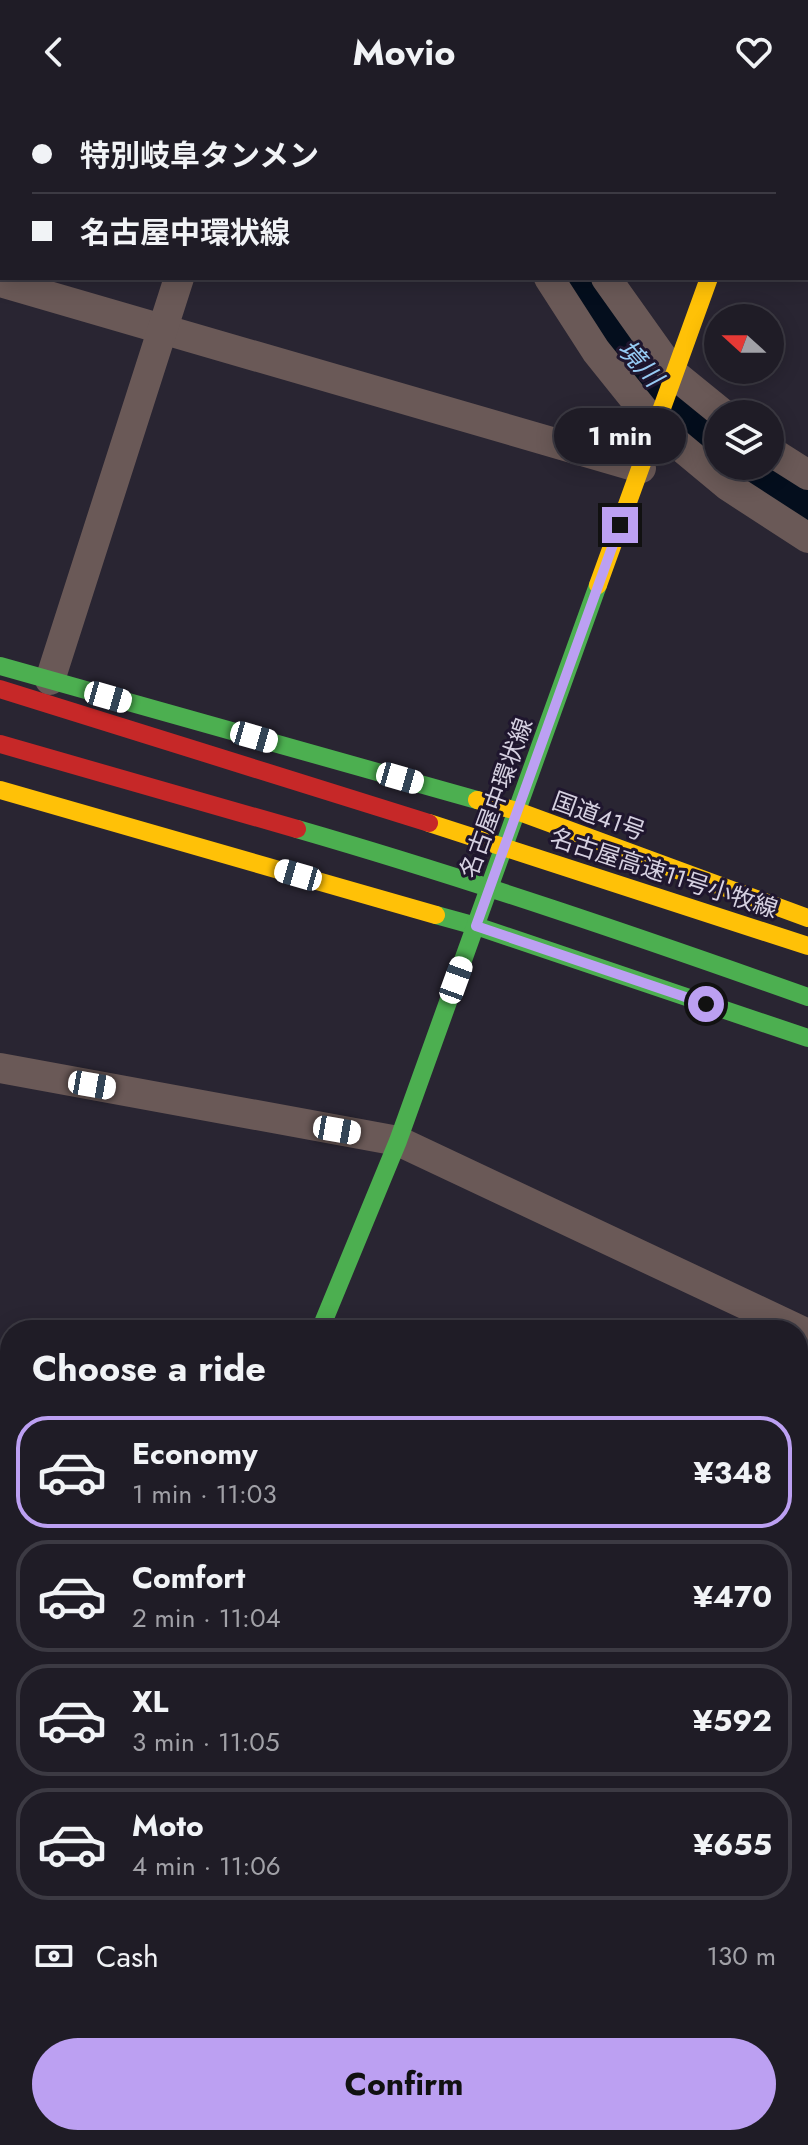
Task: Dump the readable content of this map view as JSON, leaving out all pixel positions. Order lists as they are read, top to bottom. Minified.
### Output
{"streets":{"main road":["名古屋中環状線","国道41号","名古屋高速11号小牧線"]},"crossings":[["名古屋中環状線","国道41号"]],"water":["境川"],"north":"left","page":{"header":"Movio","banner":["特別岐阜タンメン","名古屋中環状線"],"bubble":"1 min","heading":"Choose a ride","list":[{"name":"Economy","note":"1 min · 11:03","value":"¥348"},{"name":"Comfort","note":"2 min · 11:04","value":"¥470"},{"name":"XL","note":"3 min · 11:05","value":"¥592"},{"name":"Moto","note":"4 min · 11:06","value":"¥655"}],"pay":["Cash","130 m"],"buttons":"Confirm"}}
